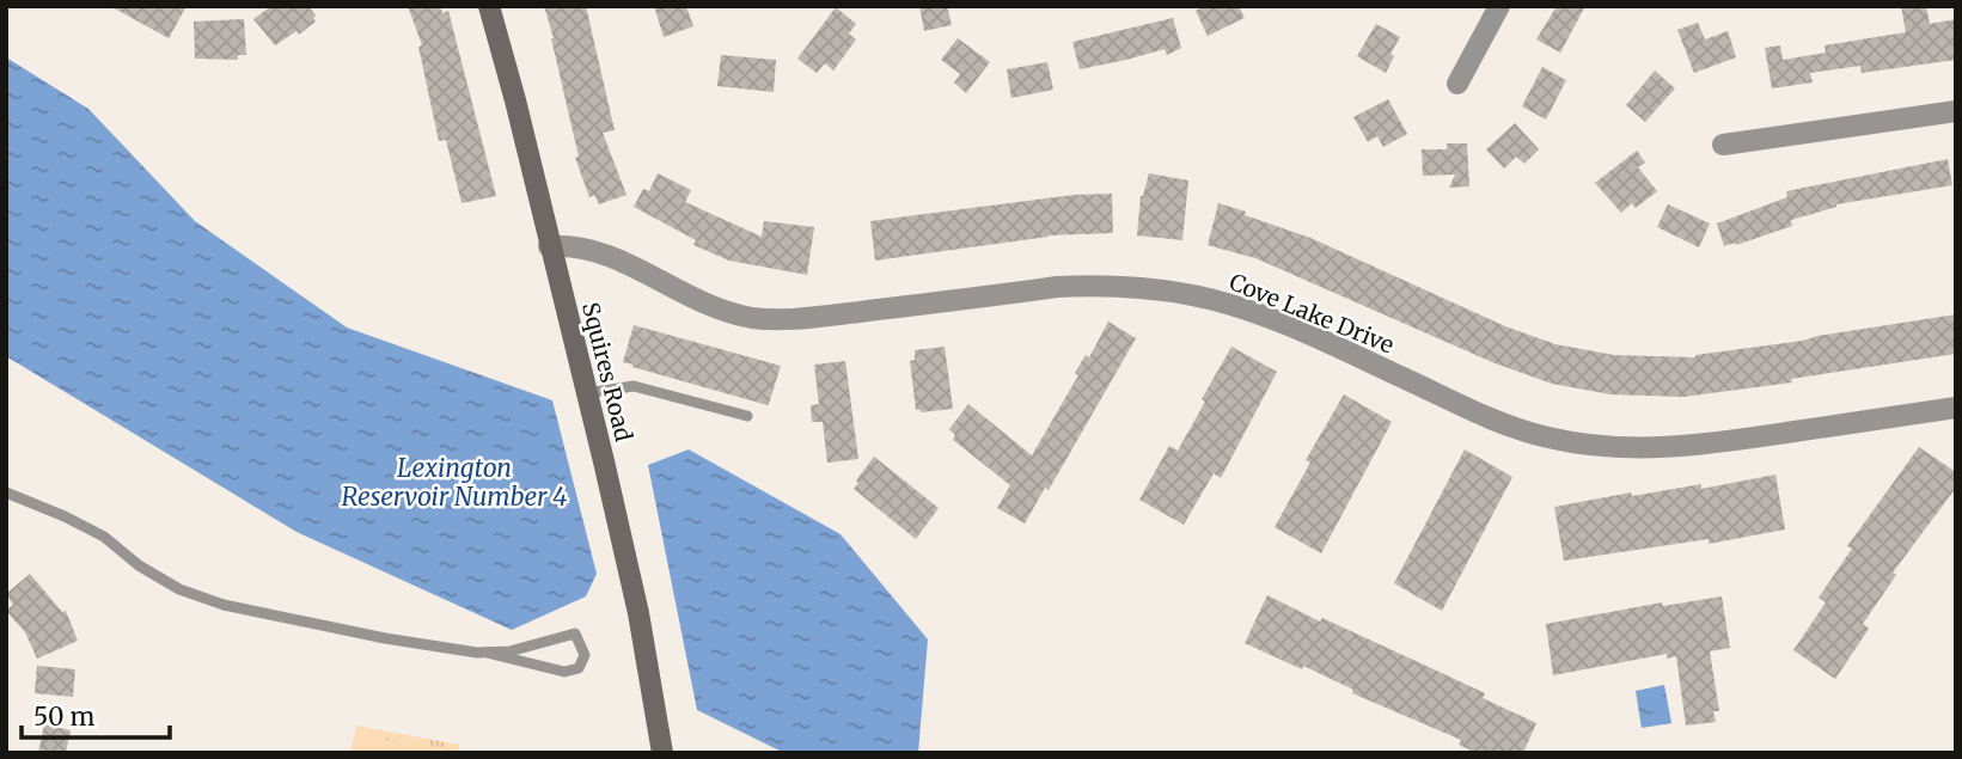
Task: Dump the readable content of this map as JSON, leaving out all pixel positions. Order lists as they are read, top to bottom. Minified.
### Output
{"streets":{"street":["Cove Lake Drive","Squires Road"]},"crossings":[["Cove Lake Drive","Squires Road"]],"water":["Lexington Reservoir Number 4"],"scale_bar":"50 m"}
